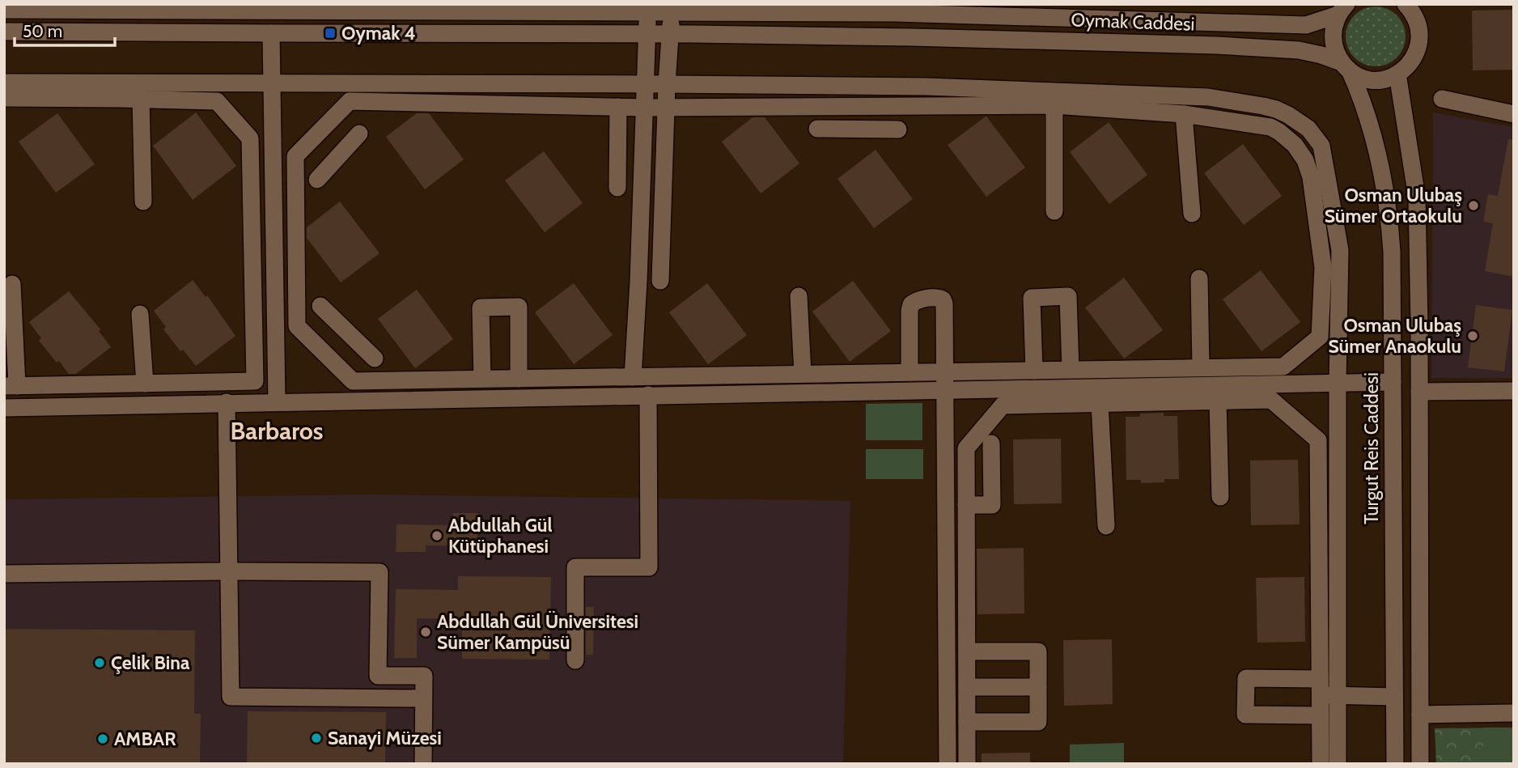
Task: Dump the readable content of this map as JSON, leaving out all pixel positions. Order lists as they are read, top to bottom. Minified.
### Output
{"streets":{"street":["Oymak Caddesi","Turgut Reis Caddesi"]},"crossings":[["Oymak Caddesi","Turgut Reis Caddesi"]],"districts":["Barbaros"],"places":{"transit":["Oymak 4"],"other":["Osman Ulubaş Sümer Ortaokulu","Osman Ulubaş Sümer Anaokulu","Abdullah Gül Kütüphanesi","Abdullah Gül Üniversitesi Sümer Kampüsü","Çelik Bina","Sanayi Müzesi","AMBAR"]},"scale_bar":"50 m"}
